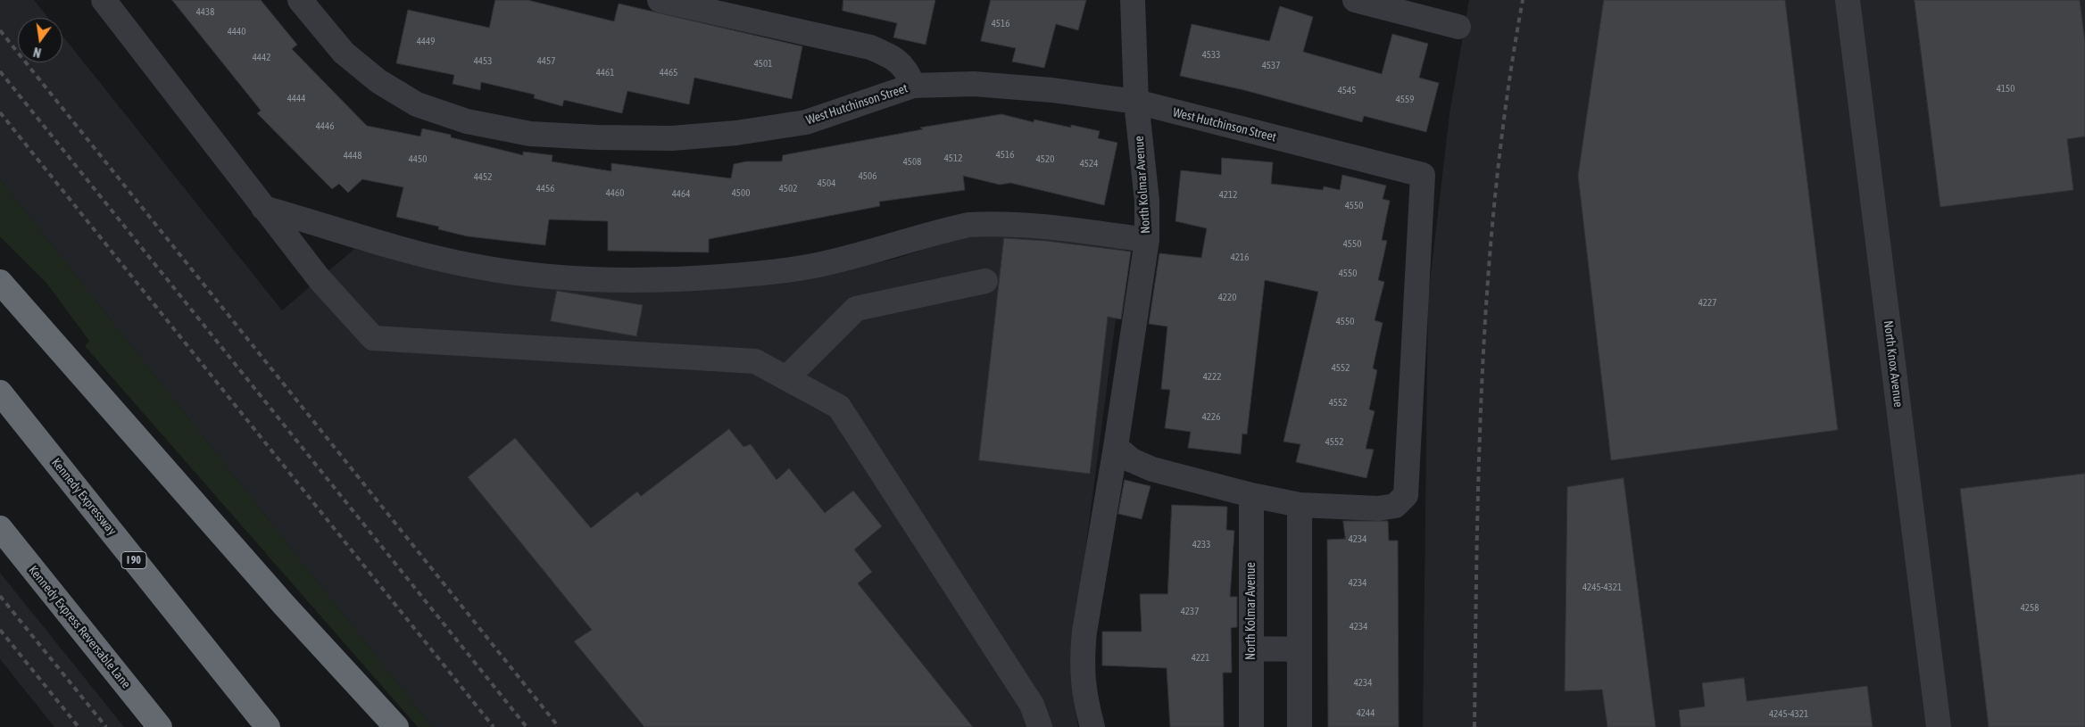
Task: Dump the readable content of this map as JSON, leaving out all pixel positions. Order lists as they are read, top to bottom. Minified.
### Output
{"streets":{"highway":["Kennedy Expressway","I 90","Kennedy Express Reversable Lane"],"street":["West Hutchinson Street","North Kolmar Avenue","North Knox Avenue"]},"crossings":[["West Hutchinson Street","North Kolmar Avenue"]],"house_numbers":["4438","4516","4440","4449","4533","4442","4453","4457","4501","4537","4461","4465","4150","4545","4444","4559","4446","4516","4448","4512","4450","4520","4508","4524","4506","4452","4504","4456","4502","4460","4500","4464","4212","4550","4550","4216","4550","4220","4227","4550","4552","4222","4552","4226","4552","4234","4233","4234","4245-4321","4258","4237","4234","4221","4234","4244","4245-4321"],"north":"bottom"}
